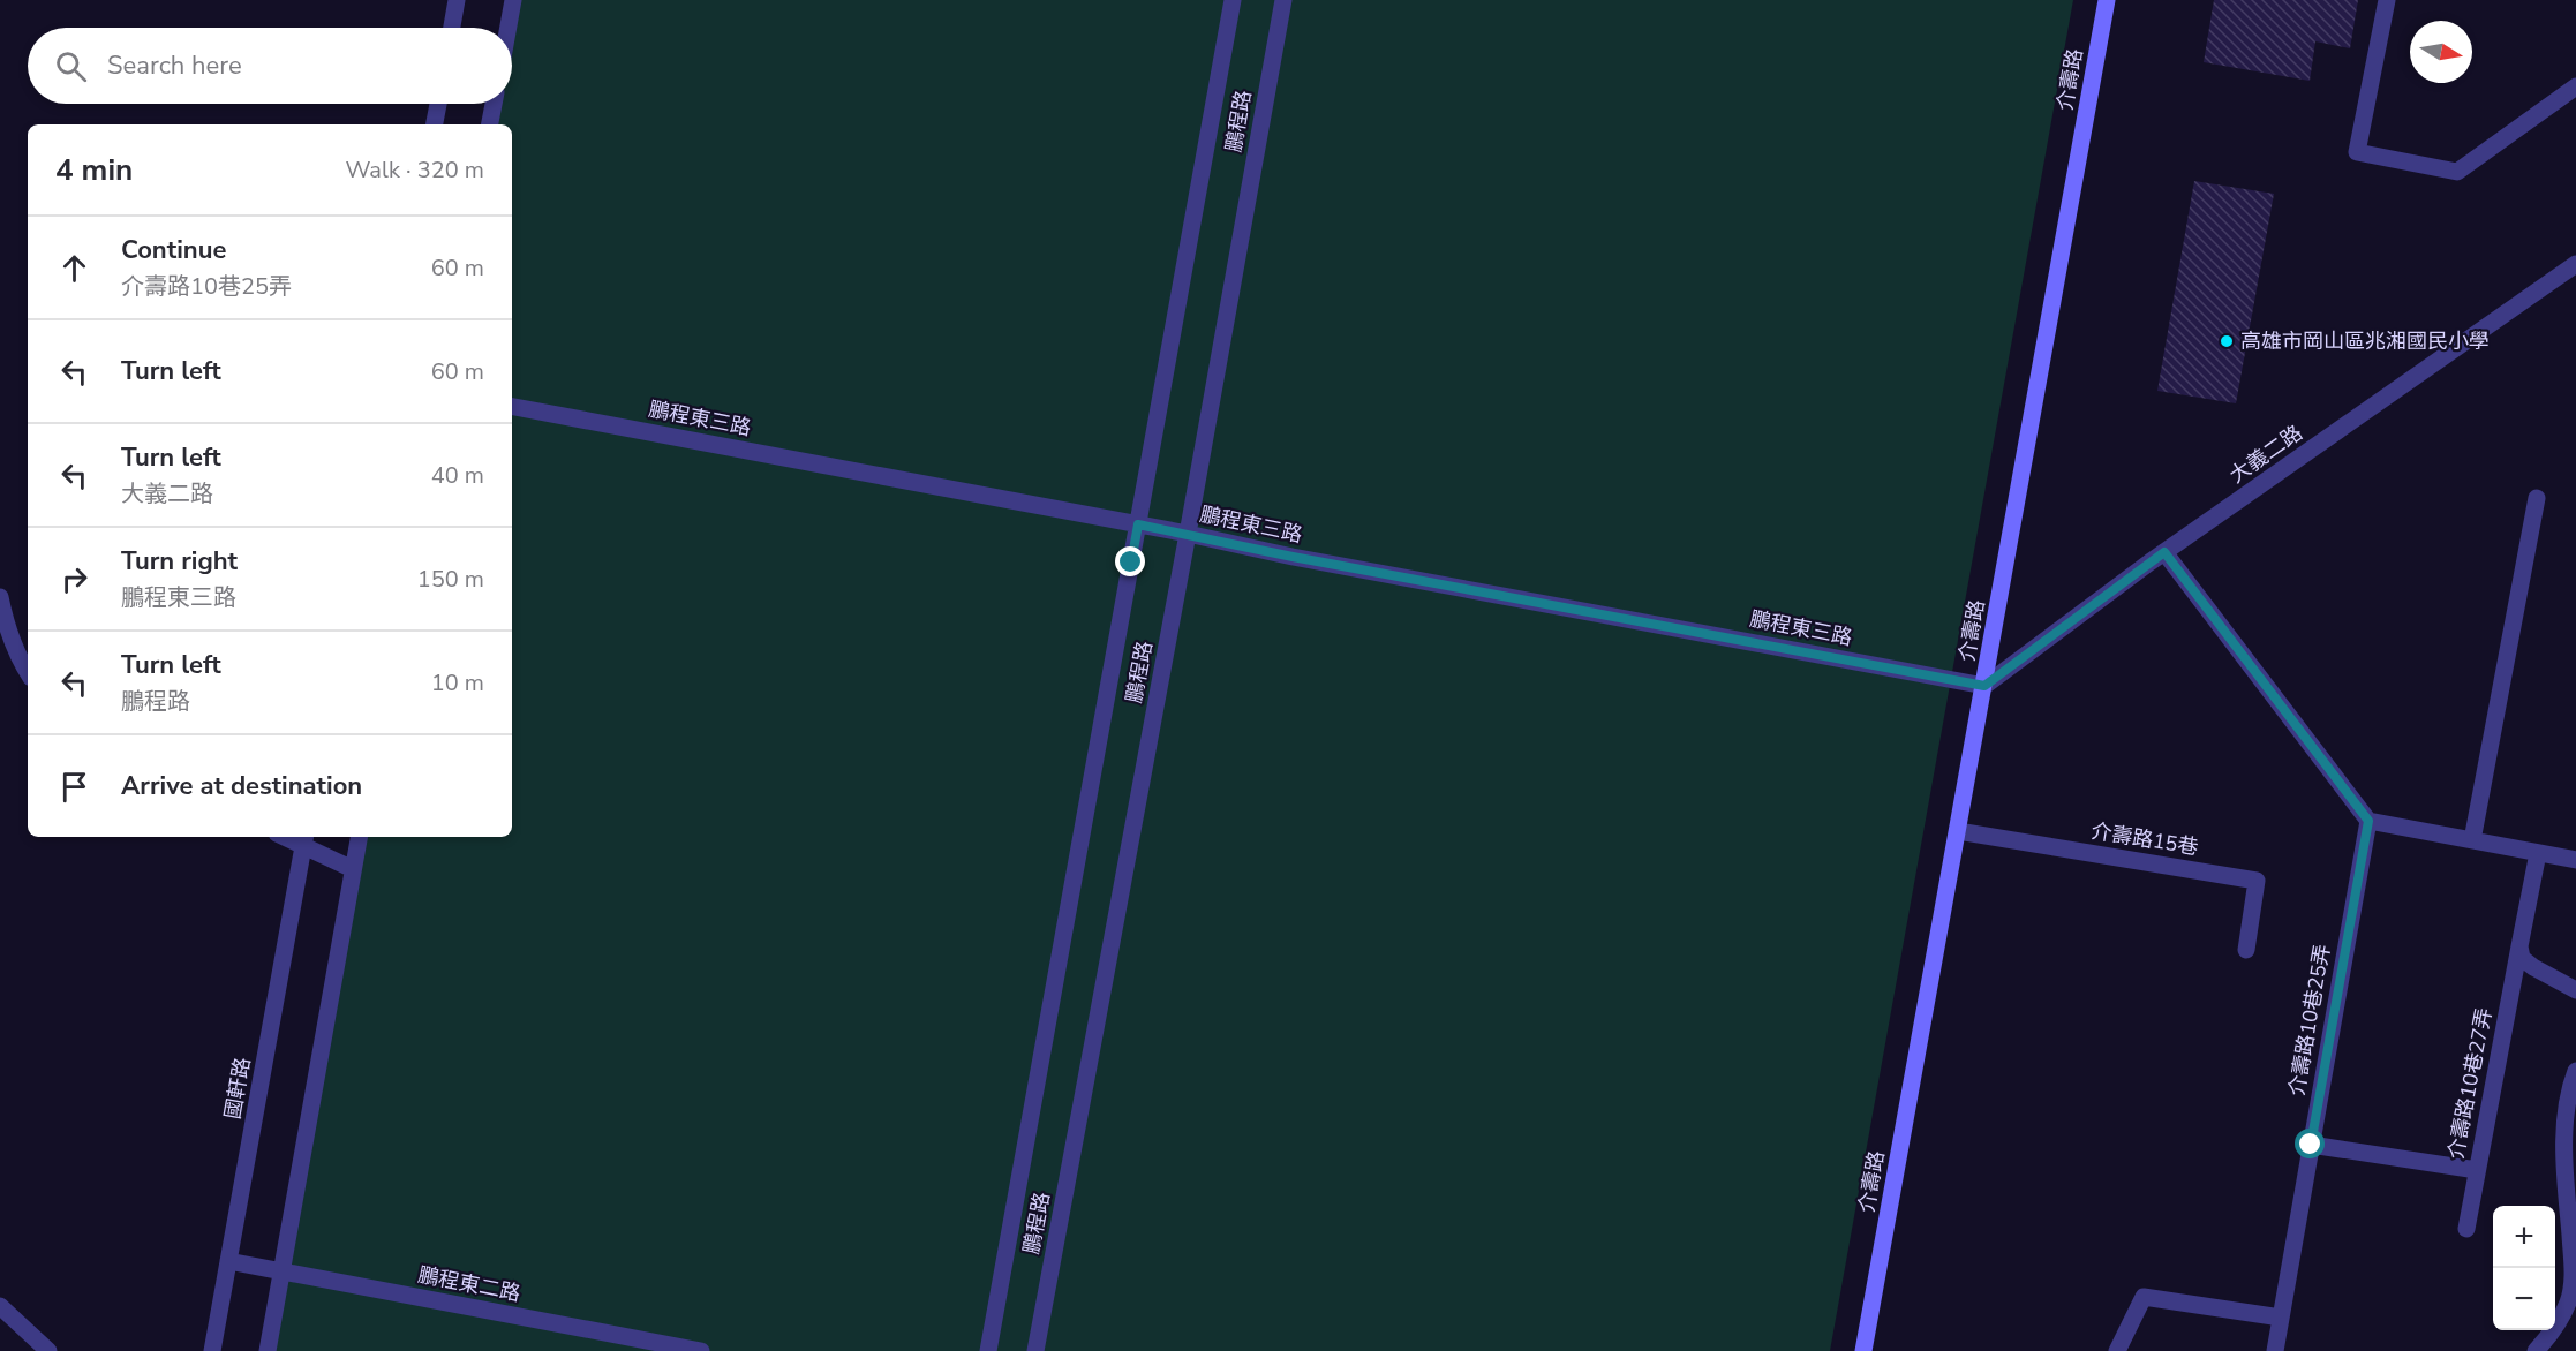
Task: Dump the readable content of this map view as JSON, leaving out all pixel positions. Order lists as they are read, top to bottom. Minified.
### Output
{"streets":{"main road":["介壽路"],"street":["鵬程路","鵬程東三路","大義二路","介壽路15巷","介壽路10巷25弄","介壽路10巷27弄","國軒路","鵬程東二路"]},"crossings":[["介壽路","鵬程東三路"],["介壽路","大義二路"],["介壽路","介壽路15巷"],["鵬程路","鵬程東三路"],["鵬程東三路","大義二路"],["國軒路","鵬程東二路"]],"places":["高雄市岡山區兆湘國民小學"],"north":"right","page":{"search":"Search here","heading":["4 min","Walk · 320 m"],"list":[["Continue","介壽路10巷25弄","60 m"],["Turn left","60 m"],["Turn left","大義二路","40 m"],["Turn right","鵬程東三路","150 m"],["Turn left","鵬程路","10 m"],"Arrive at destination"],"map_buttons":["+","−"]}}
